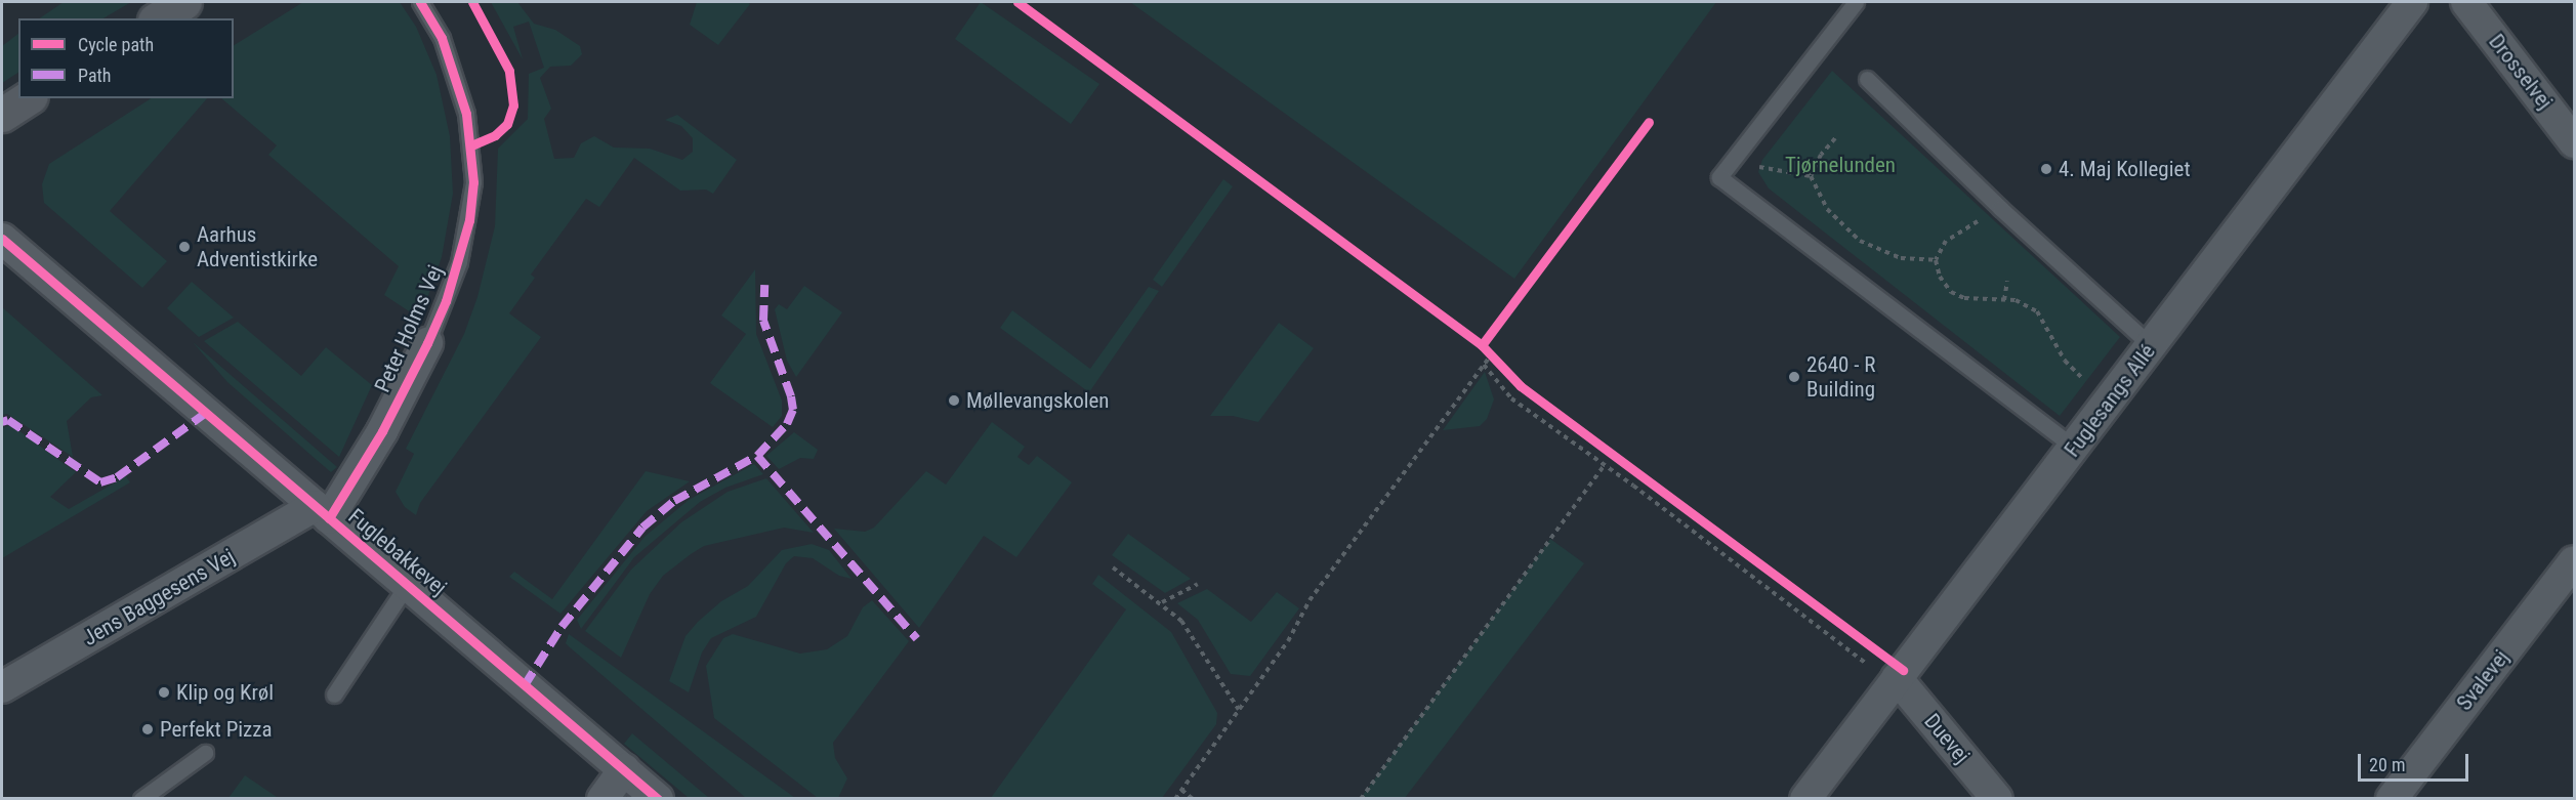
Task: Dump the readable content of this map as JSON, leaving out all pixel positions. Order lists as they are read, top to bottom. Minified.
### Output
{"streets":{"street":["Drosselvej","Peter Holms Vej","Fuglesangs Allé","Fuglebakkevej","Jens Baggesens Vej","Svalevej","Duevej"]},"crossings":[["Peter Holms Vej","Fuglebakkevej"],["Peter Holms Vej","Jens Baggesens Vej"],["Fuglesangs Allé","Duevej"],["Fuglebakkevej","Jens Baggesens Vej"]],"parks":["Tjørnelunden"],"places":["4. Maj Kollegiet","Aarhus Adventistkirke","2640 - R Building","Møllevangskolen","Klip og Krøl","Perfekt Pizza"],"legend":["Cycle path","Path"],"scale_bar":"20 m"}
